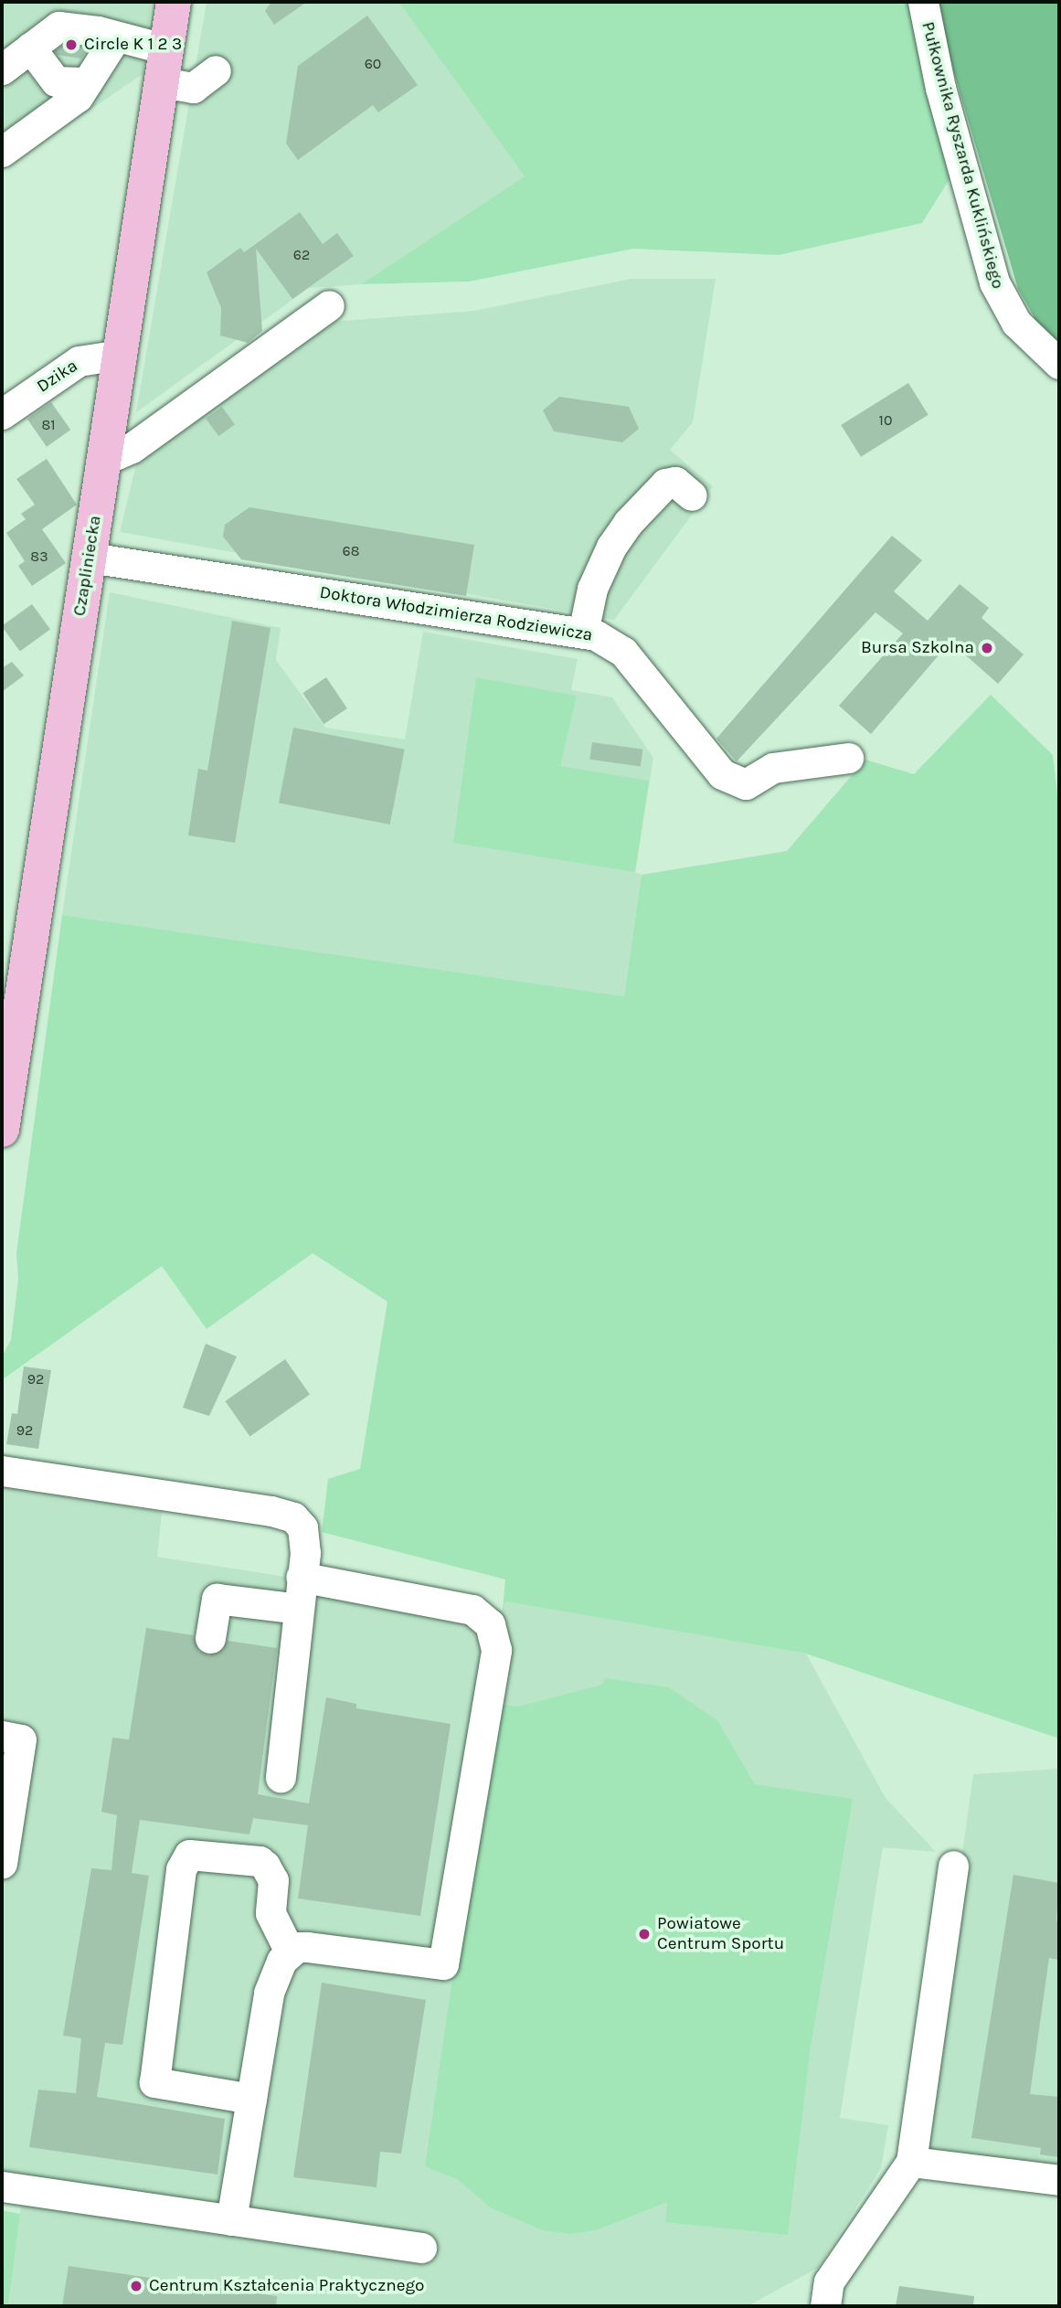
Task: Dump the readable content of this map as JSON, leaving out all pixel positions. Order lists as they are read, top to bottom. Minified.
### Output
{"streets":{"main road":["Czapliniecka"],"street":["Pułkownika Ryszarda Kuklińskiego","Dzika","Doktora Włodzimierza Rodziewicza"]},"crossings":[["Dzika","Czapliniecka"],["Czapliniecka","Doktora Włodzimierza Rodziewicza"]],"places":["Circle K 1 2 3","Bursa Szkolna","Powiatowe Centrum Sportu","Centrum Kształcenia Praktycznego"],"house_numbers":["60","62","10","81","68","83","92","92"]}
